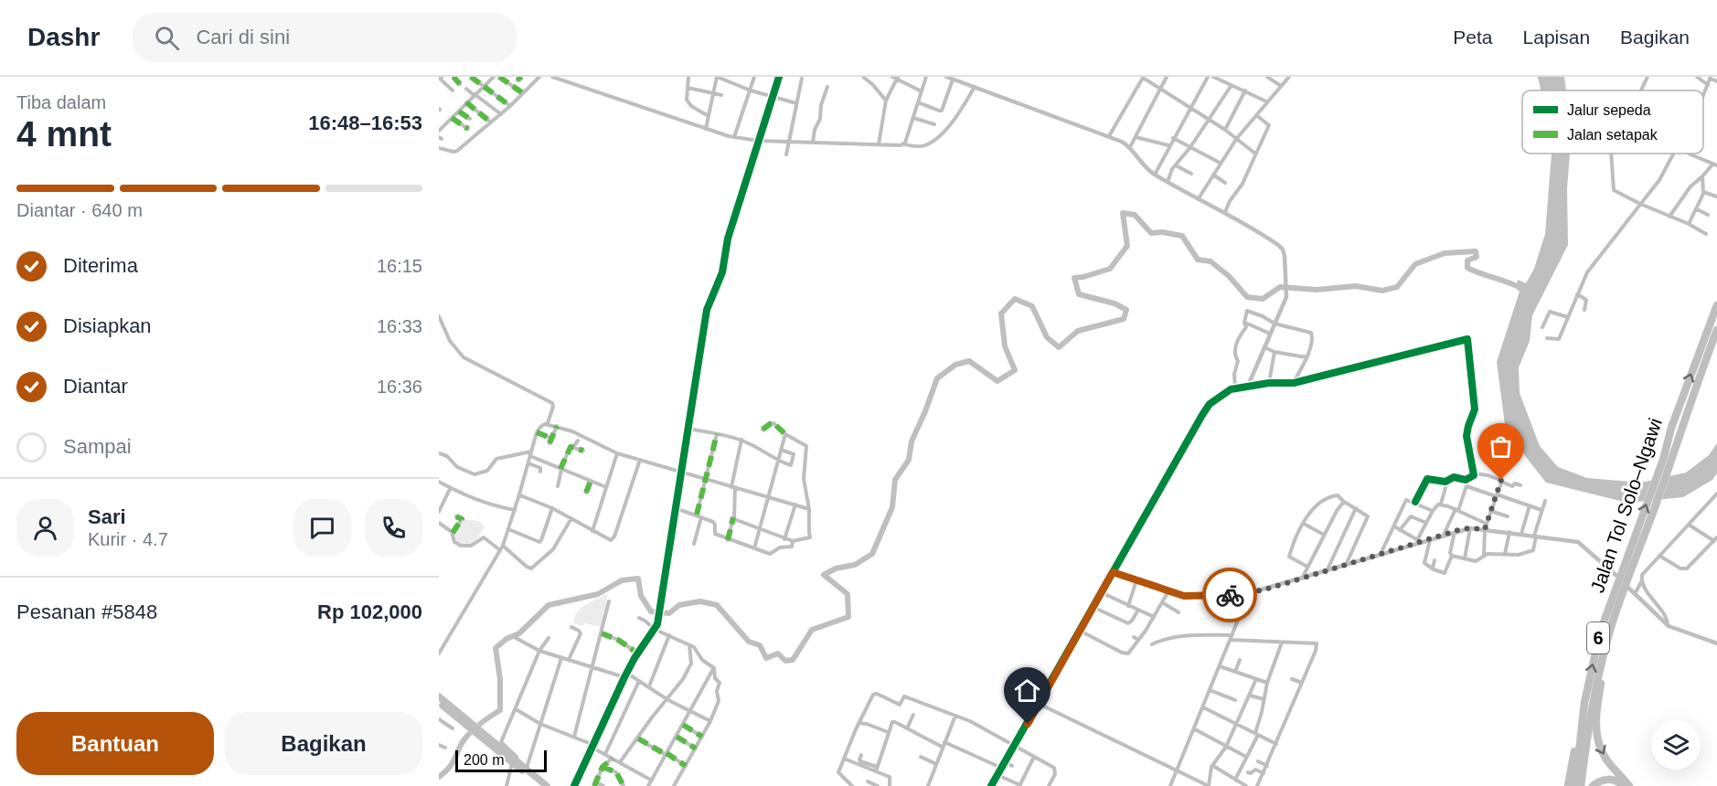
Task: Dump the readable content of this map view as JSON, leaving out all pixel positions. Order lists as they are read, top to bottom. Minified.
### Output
{"streets":{"highway":["Jalan Tol Solo–Ngawi","6"]},"legend":["Jalur sepeda","Jalan setapak"],"scale_bar":"200 m","page":{"header":"Dashr","search":"Cari di sini","nav":["Peta","Lapisan","Bagikan"],"heading":["4 mnt","Tiba dalam","16:48–16:53"],"panel":["Sari","Kurir · 4.7","Pesanan #5848","Rp 102,000"],"bar":"Diantar · 640 m","list":[["Diterima","16:15"],["Disiapkan","16:33"],["Diantar","16:36"],"Sampai"],"buttons":["Bantuan","Bagikan"],"scale":"200 m"}}
